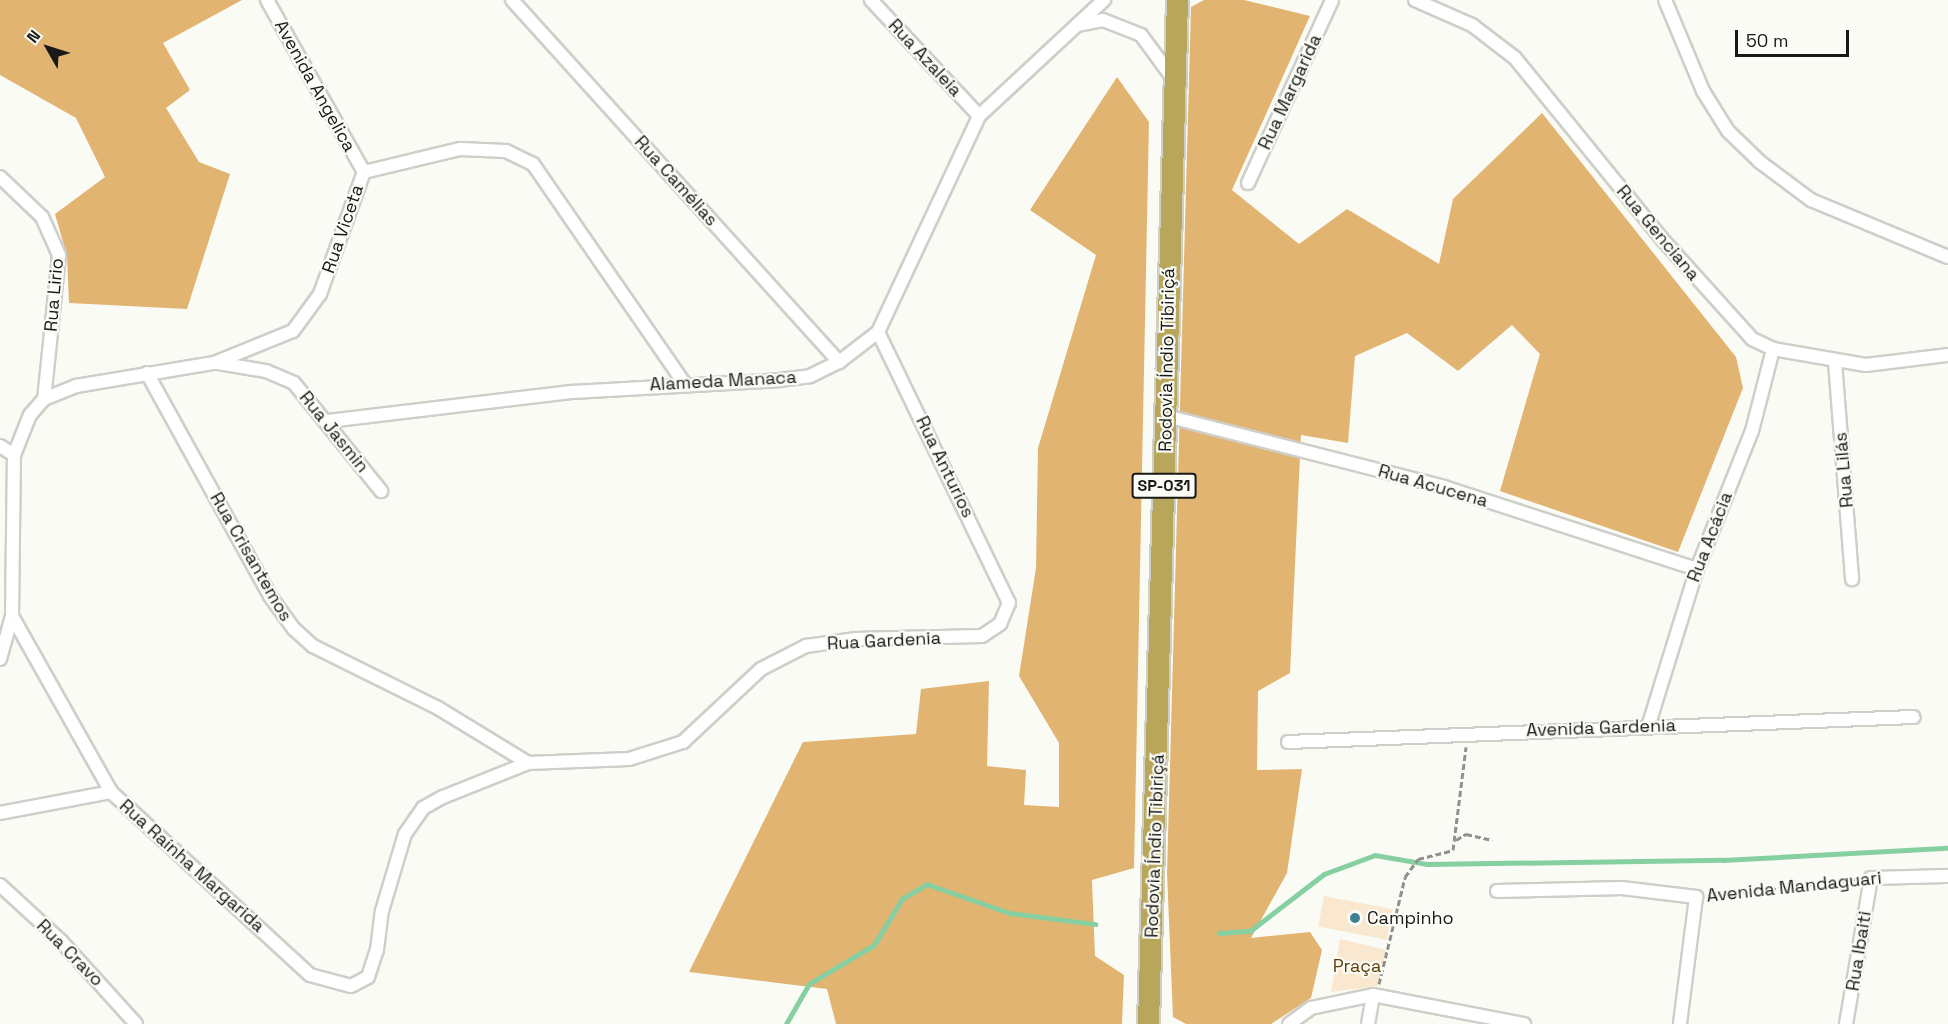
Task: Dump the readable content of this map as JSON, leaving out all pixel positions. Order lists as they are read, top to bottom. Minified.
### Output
{"streets":{"highway":["Rodovia Índio Tibiriçá","SP-031"],"street":["Rua Azaleia","Avenida Angelica","Rua Margarida","Rua Camélias","Rua Viceta","Rua Genciana","Rua Lirio","Alameda Manaca","Rua Jasmin","Rua Anturios","Rua Lilás","Rua Acucena","Rua Acácia","Rua Crisantemos","Rua Gardenia","Avenida Gardenia","Rua Raínha Margarida","Avenida Mandaguari","Rua Ibaiti","Rua Cravo"]},"crossings":[["Rua Azaleia","Alameda Manaca"],["Avenida Angelica","Rua Viceta"],["Rua Camélias","Alameda Manaca"],["Rua Viceta","Alameda Manaca"],["Rua Viceta","Rua Jasmin"],["Rua Genciana","Rua Lilás"],["Rua Genciana","Rua Acácia"],["Rodovia Índio Tibiriçá","Rua Acucena"],["Alameda Manaca","Rua Jasmin"],["Alameda Manaca","Rua Anturios"],["Rua Anturios","Rua Gardenia"],["Rua Acucena","Rua Acácia"],["Rua Acácia","Avenida Gardenia"],["Rua Crisantemos","Rua Gardenia"],["Rua Gardenia","Rua Raínha Margarida"],["Avenida Mandaguari","Rua Ibaiti"]],"parks":["Praça"],"places":["Campinho"],"scale_bar":"50 m","north":"top left"}
